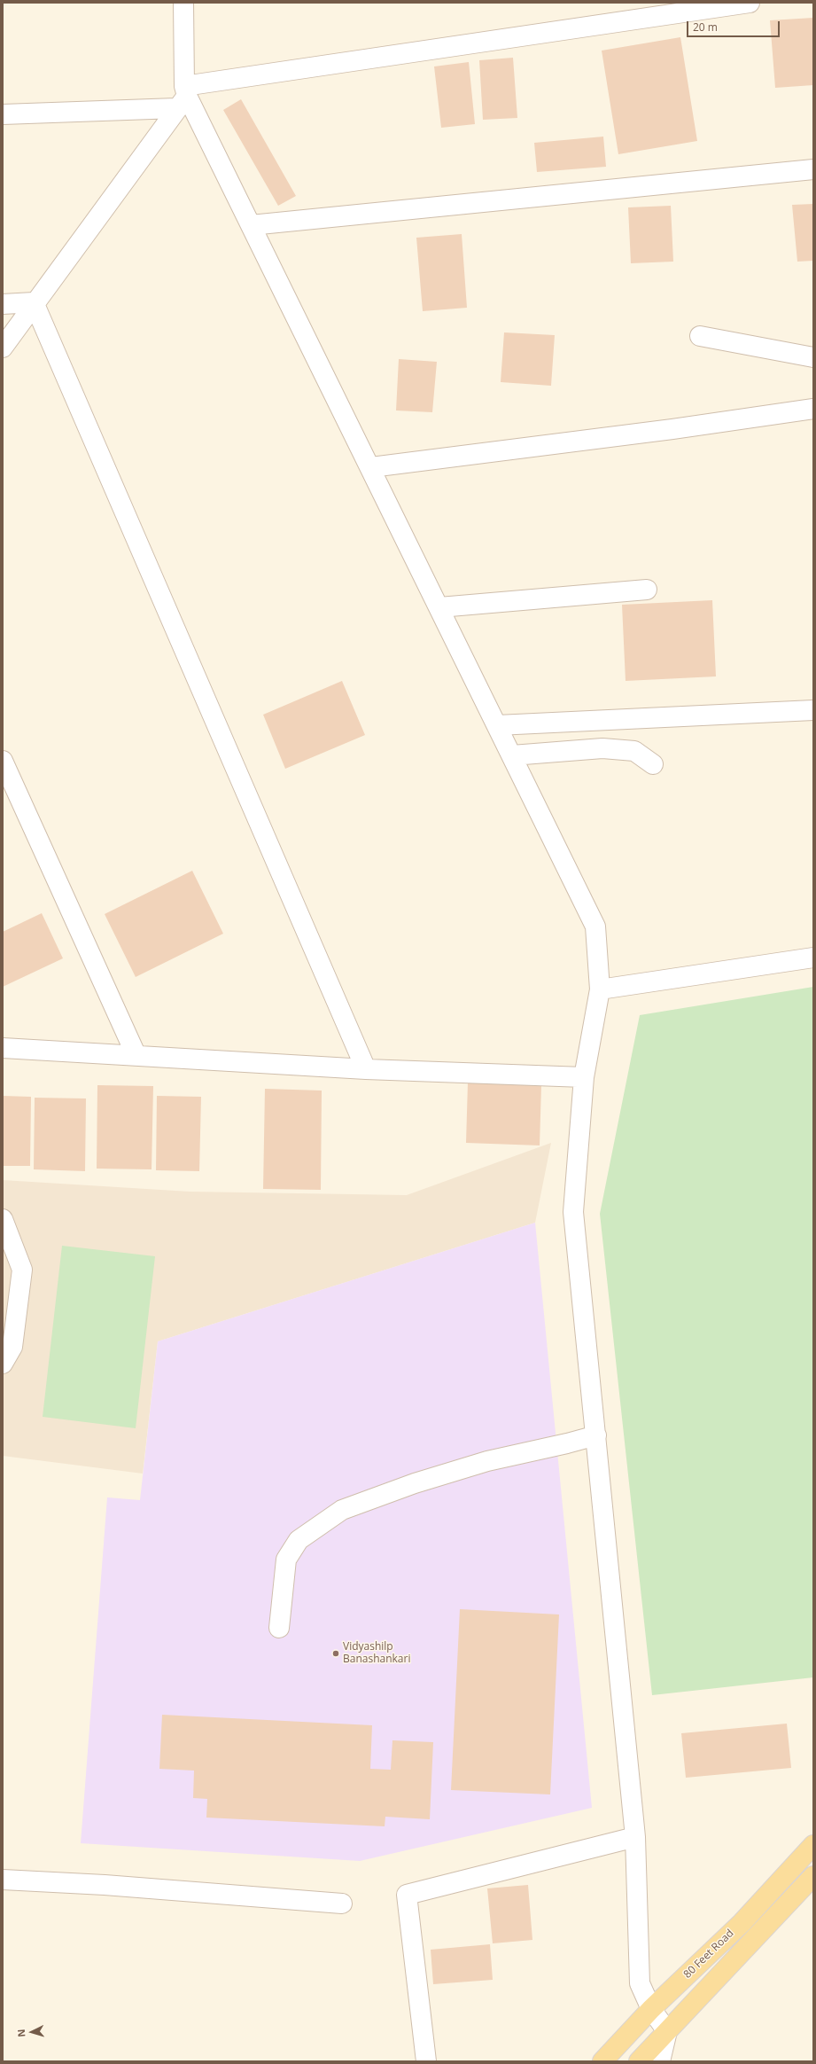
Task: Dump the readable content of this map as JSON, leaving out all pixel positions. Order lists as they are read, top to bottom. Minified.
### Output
{"streets":{"main road":["80 Feet Road"]},"places":["Vidyashilp Banashankari"],"scale_bar":"20 m","north":"left"}
